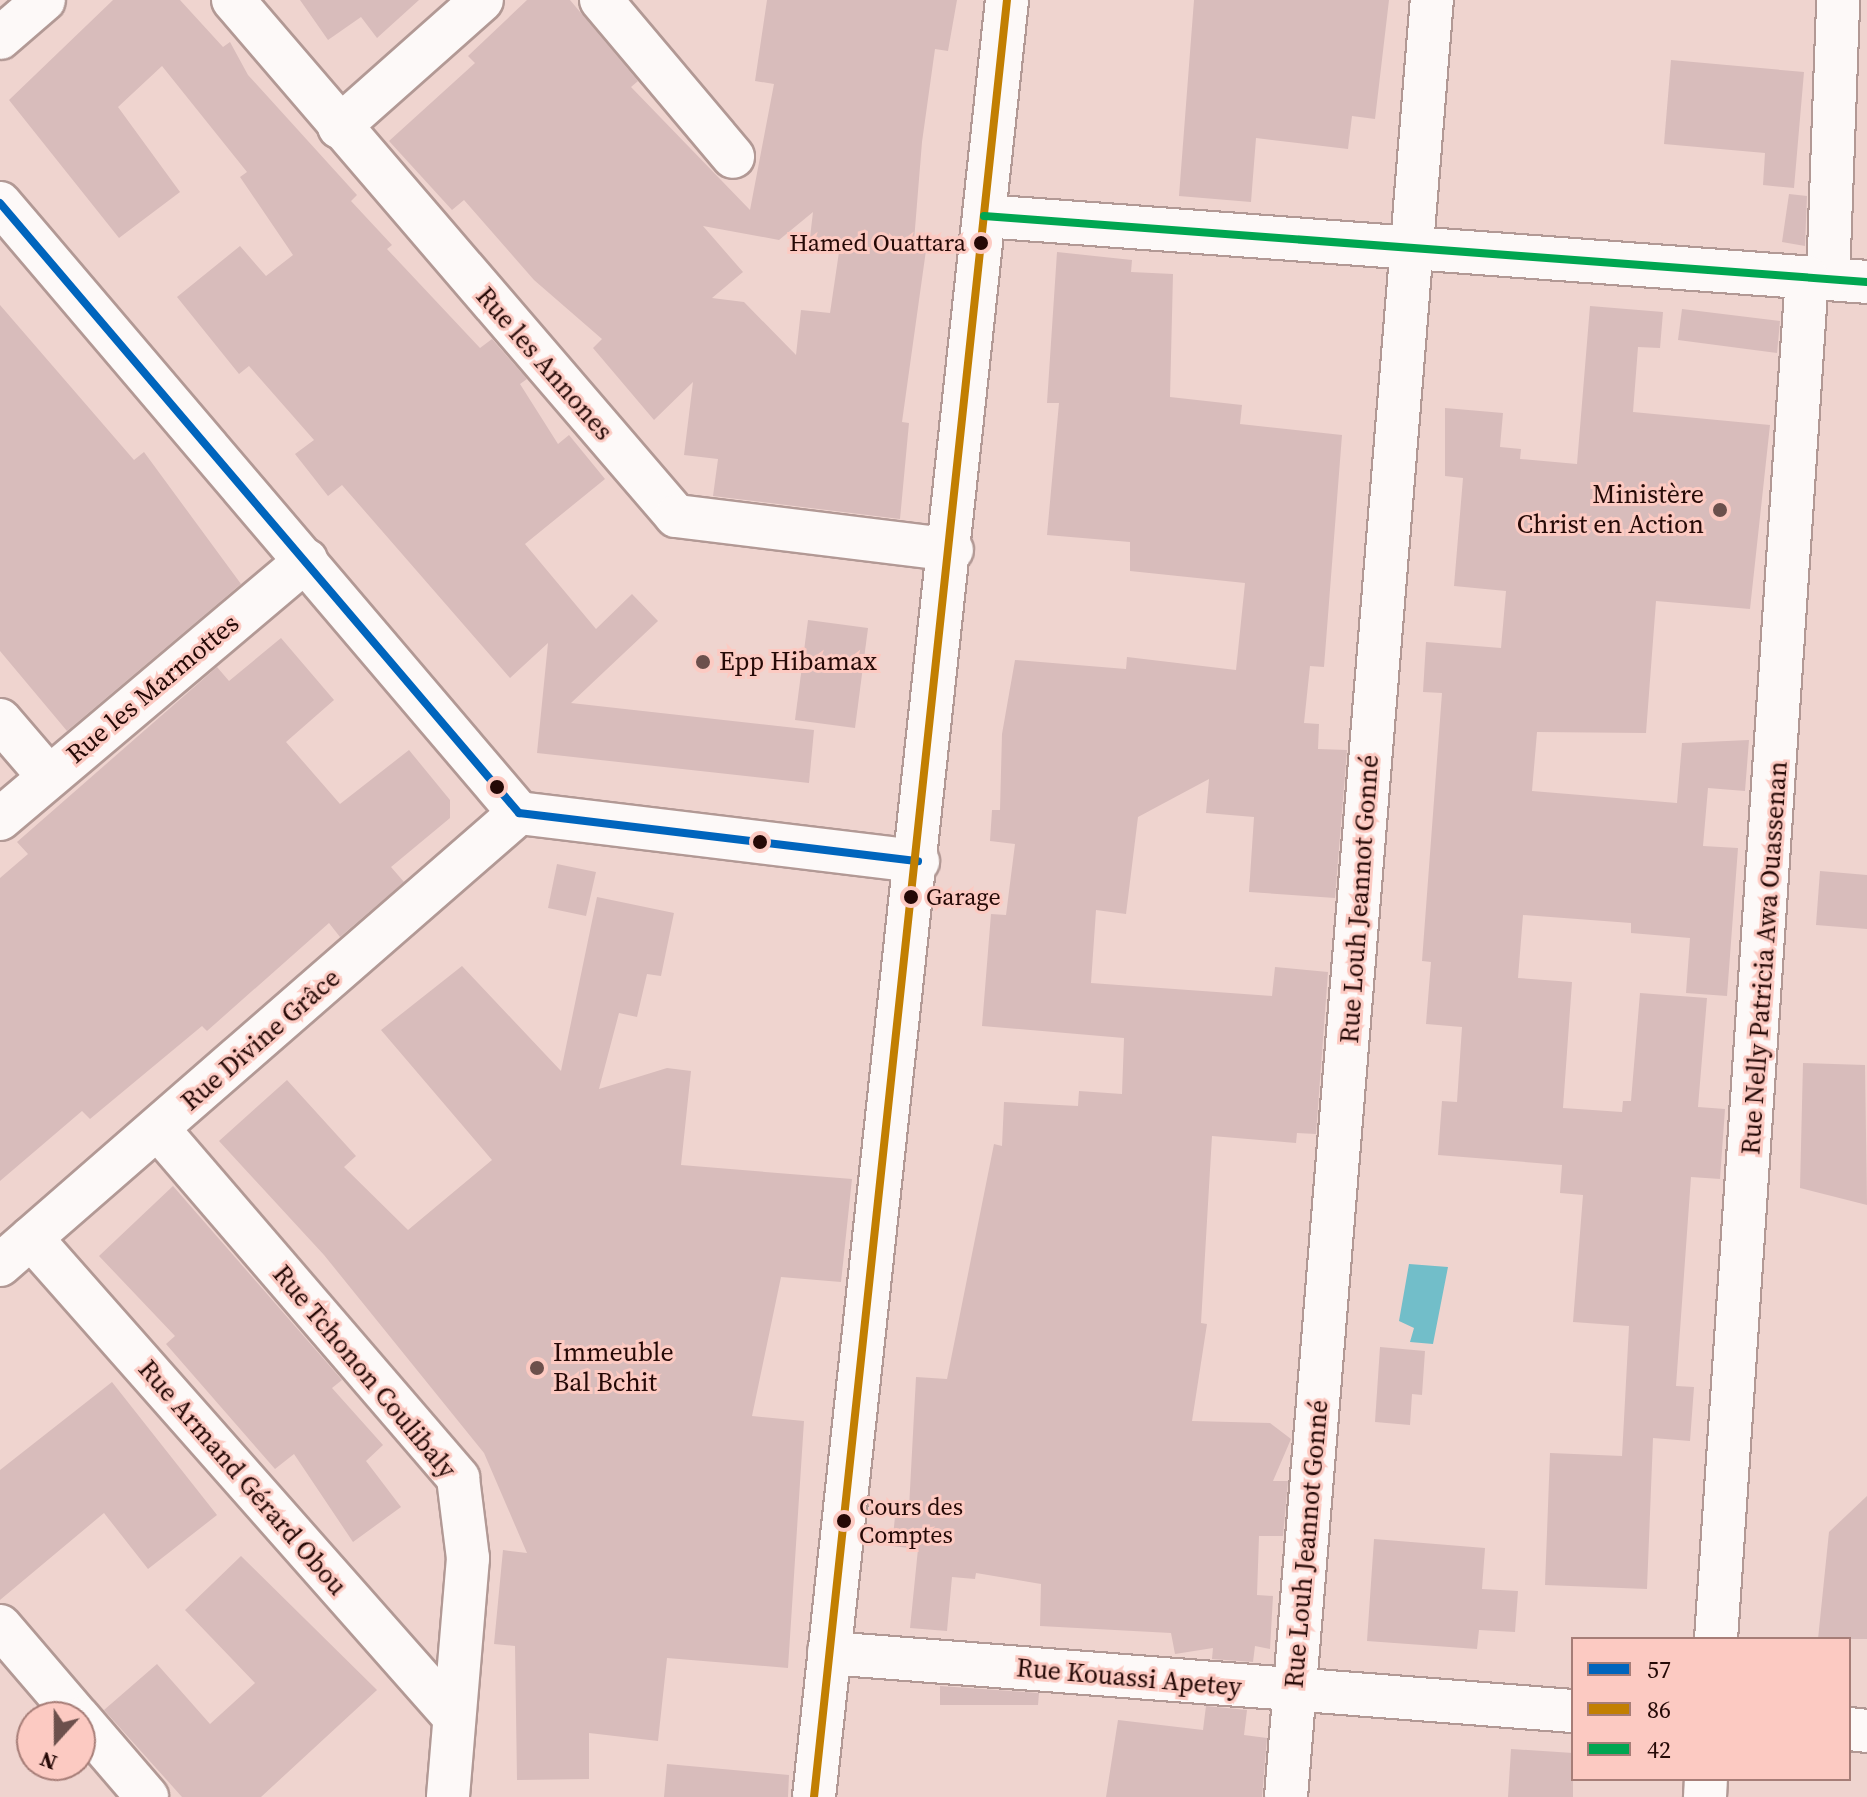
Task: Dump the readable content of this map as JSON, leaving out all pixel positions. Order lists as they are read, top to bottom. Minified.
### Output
{"streets":{"street":["Rue les Annones","Rue les Marmottes","Rue Louh Jeannot Gonné","Rue Nelly Patricia Awa Ouassenan","Rue Divine Grâce","Rue Tchonon Coulibaly","Rue Armand Gérard Obou","Rue Kouassi Apetey"]},"crossings":[["Rue Louh Jeannot Gonné","Rue Kouassi Apetey"],["Rue Divine Grâce","Rue Tchonon Coulibaly"],["Rue Divine Grâce","Rue Armand Gérard Obou"],["Rue Tchonon Coulibaly","Rue Armand Gérard Obou"]],"places":["Hamed Ouattara","Ministère Christ en Action","Epp Hibamax","Garage","Immeuble Bal Bchit","Cours des Comptes"],"lines":["transit line 86","transit line 57","transit line 42"],"legend":["57","86","42"],"north":"bottom"}
